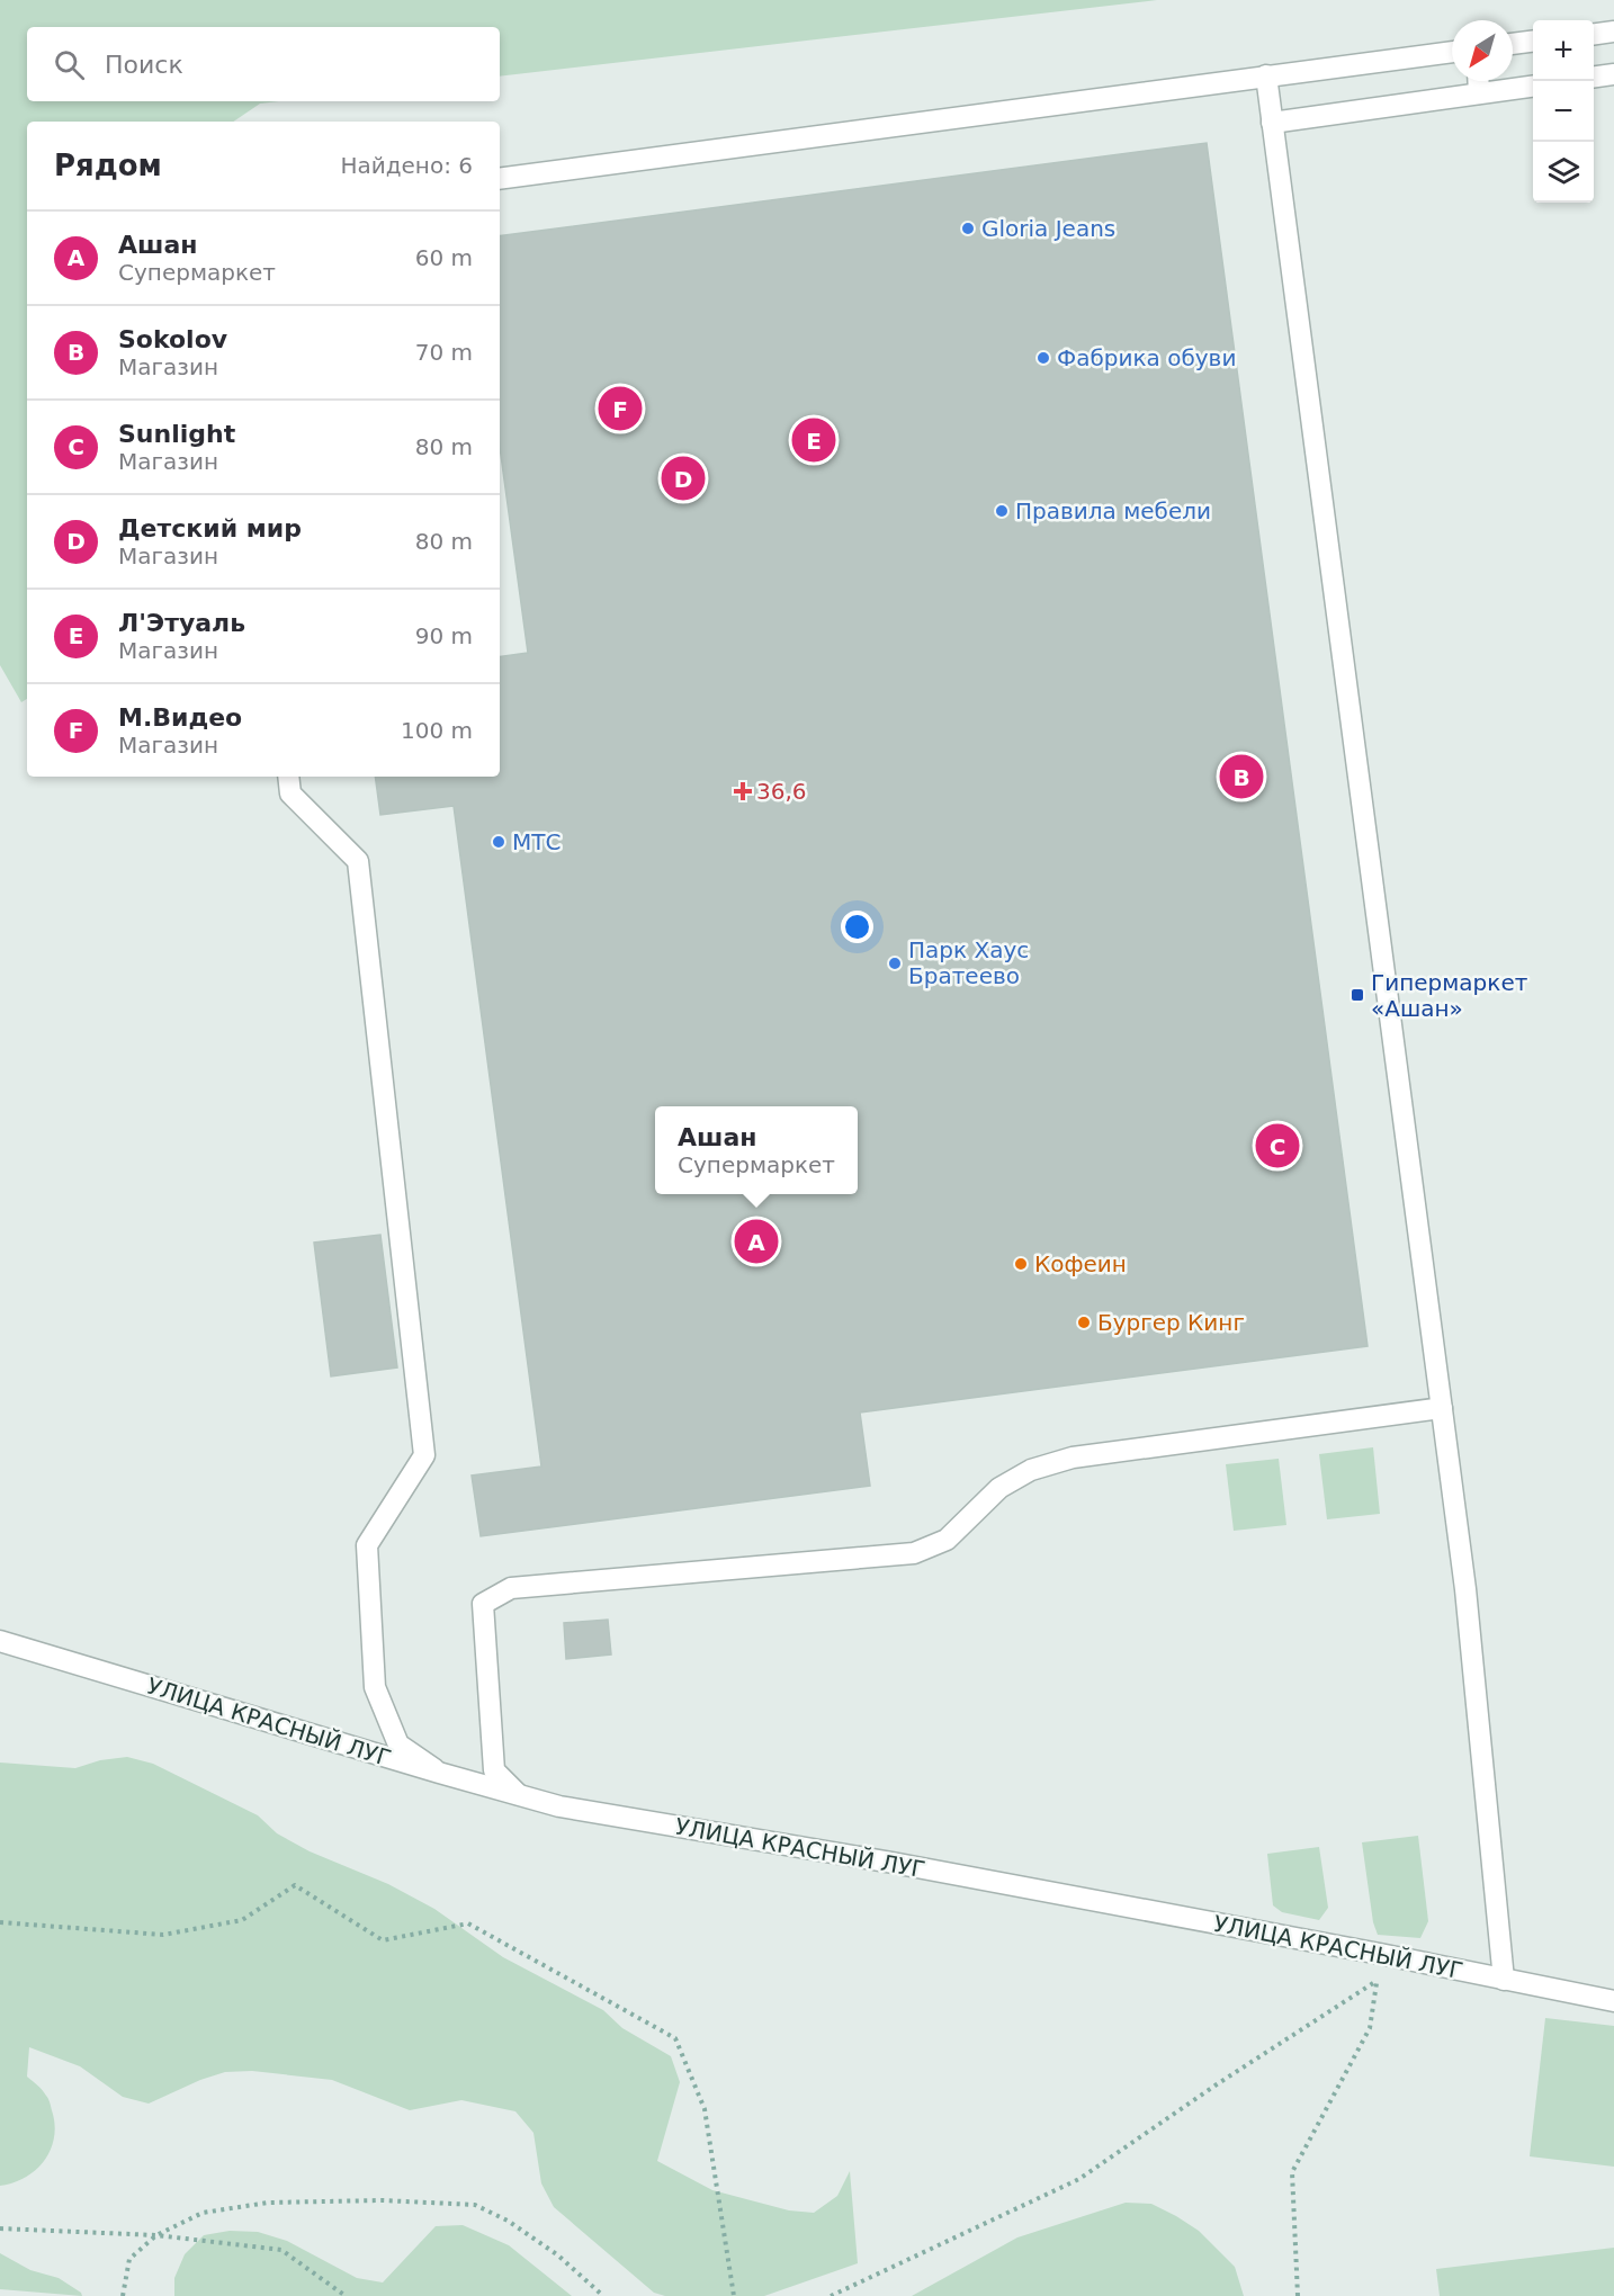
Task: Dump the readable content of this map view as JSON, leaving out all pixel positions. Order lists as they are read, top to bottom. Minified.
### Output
{"streets":{"street":["УЛИЦА КРАСНЫЙ ЛУГ"]},"places":{"other":["Gloria Jeans","Фабрика обуви","Правила мебели","МТС","Парк Хаус Братеево","Кофеин","Бургер Кинг"],"health":["36,6"],"transit":["Гипермаркет «Ашан»"]},"north":"bottom left","page":{"map_buttons":["+","−"],"search":"Поиск","heading":["Рядом","Найдено: 6"],"list":[{"mark":"A","name":"Ашан","note":"Супермаркет","value":"60 m"},{"mark":"B","name":"Sokolov","note":"Магазин","value":"70 m"},{"mark":"C","name":"Sunlight","note":"Магазин","value":"80 m"},{"mark":"D","name":"Детский мир","note":"Магазин","value":"80 m"},{"mark":"E","name":"Л'Этуаль","note":"Магазин","value":"90 m"},{"mark":"F","name":"М.Видео","note":"Магазин","value":"100 m"}],"pins":["F","E","D","B","C","A"],"popup":["Ашан","Супермаркет"]}}
